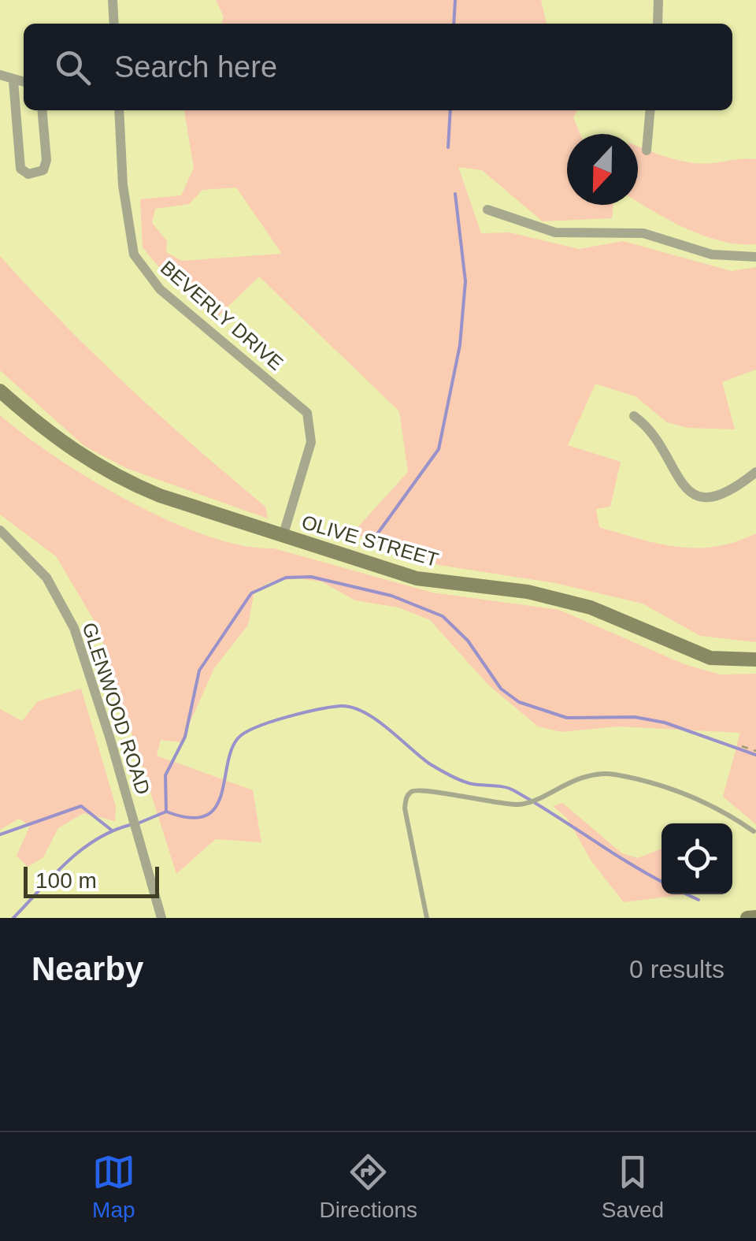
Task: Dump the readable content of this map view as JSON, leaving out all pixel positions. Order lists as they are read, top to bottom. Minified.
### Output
{"streets":{"street":["BEVERLY DRIVE","OLIVE STREET","GLENWOOD ROAD"]},"crossings":[["BEVERLY DRIVE","OLIVE STREET"]],"scale_bar":"100 m","north":"bottom","page":{"search":"Search here","scale":"100 m","heading":["Nearby","0 results"],"nav":["Map","Directions","Saved"]}}
